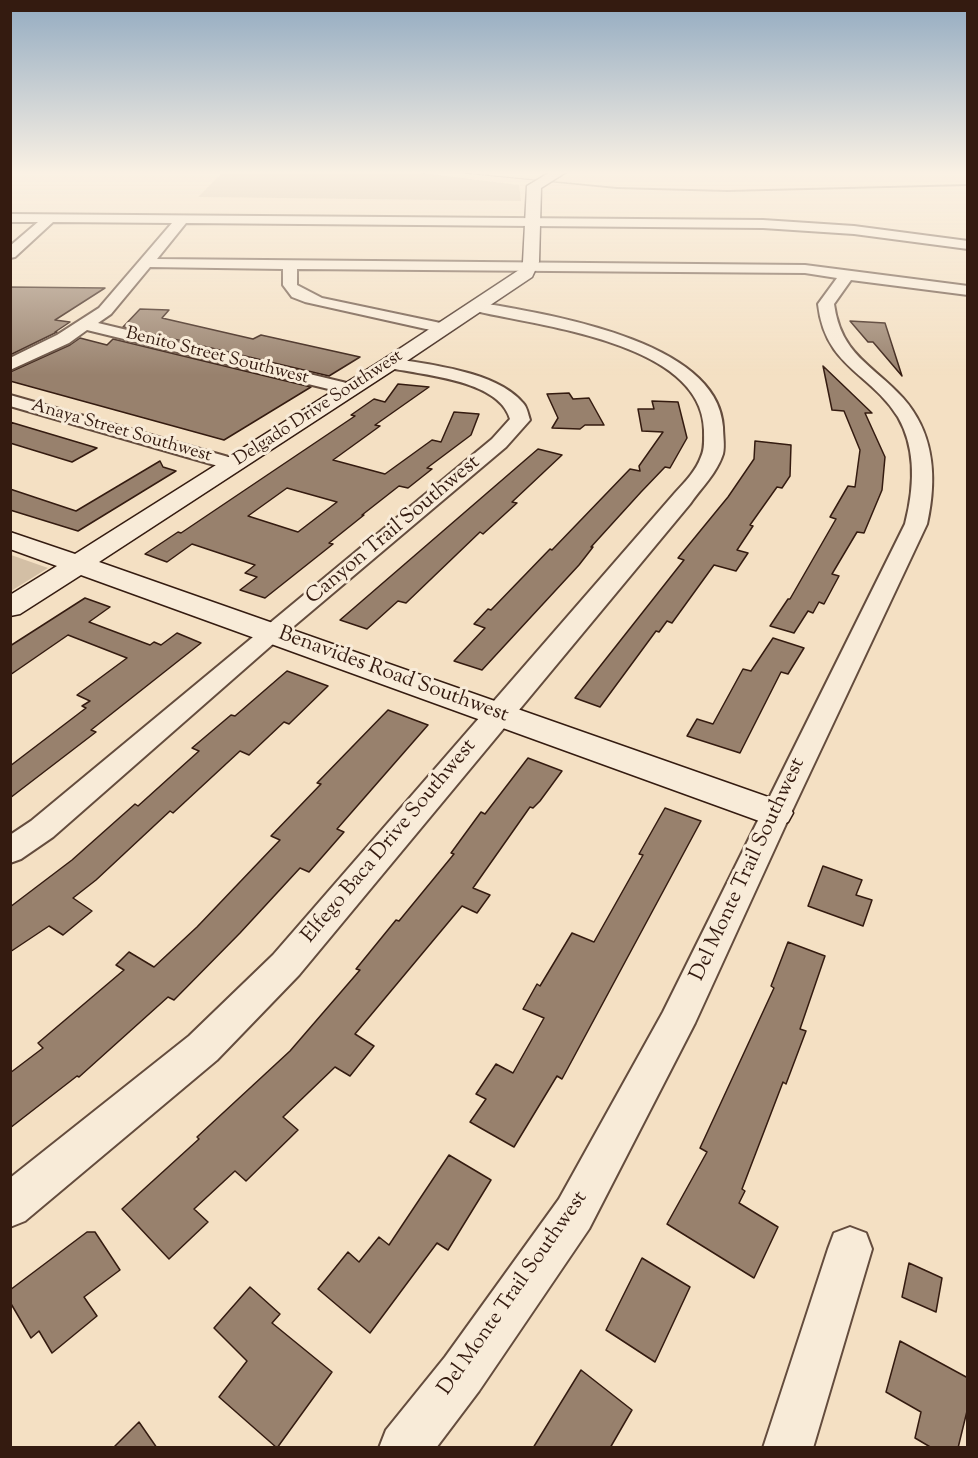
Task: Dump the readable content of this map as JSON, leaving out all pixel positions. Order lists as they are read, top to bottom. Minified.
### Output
{"streets":{"street":["Benito Street Southwest","Delgado Drive Southwest","Anaya Street Southwest","Canyon Trail Southwest","Benavides Road Southwest","Elfego Baca Drive Southwest","Del Monte Trail Southwest"]},"crossings":[["Benito Street Southwest","Delgado Drive Southwest"],["Delgado Drive Southwest","Anaya Street Southwest"],["Delgado Drive Southwest","Canyon Trail Southwest"],["Delgado Drive Southwest","Benavides Road Southwest"],["Delgado Drive Southwest","Elfego Baca Drive Southwest"],["Canyon Trail Southwest","Benavides Road Southwest"],["Benavides Road Southwest","Elfego Baca Drive Southwest"],["Benavides Road Southwest","Del Monte Trail Southwest"]]}
